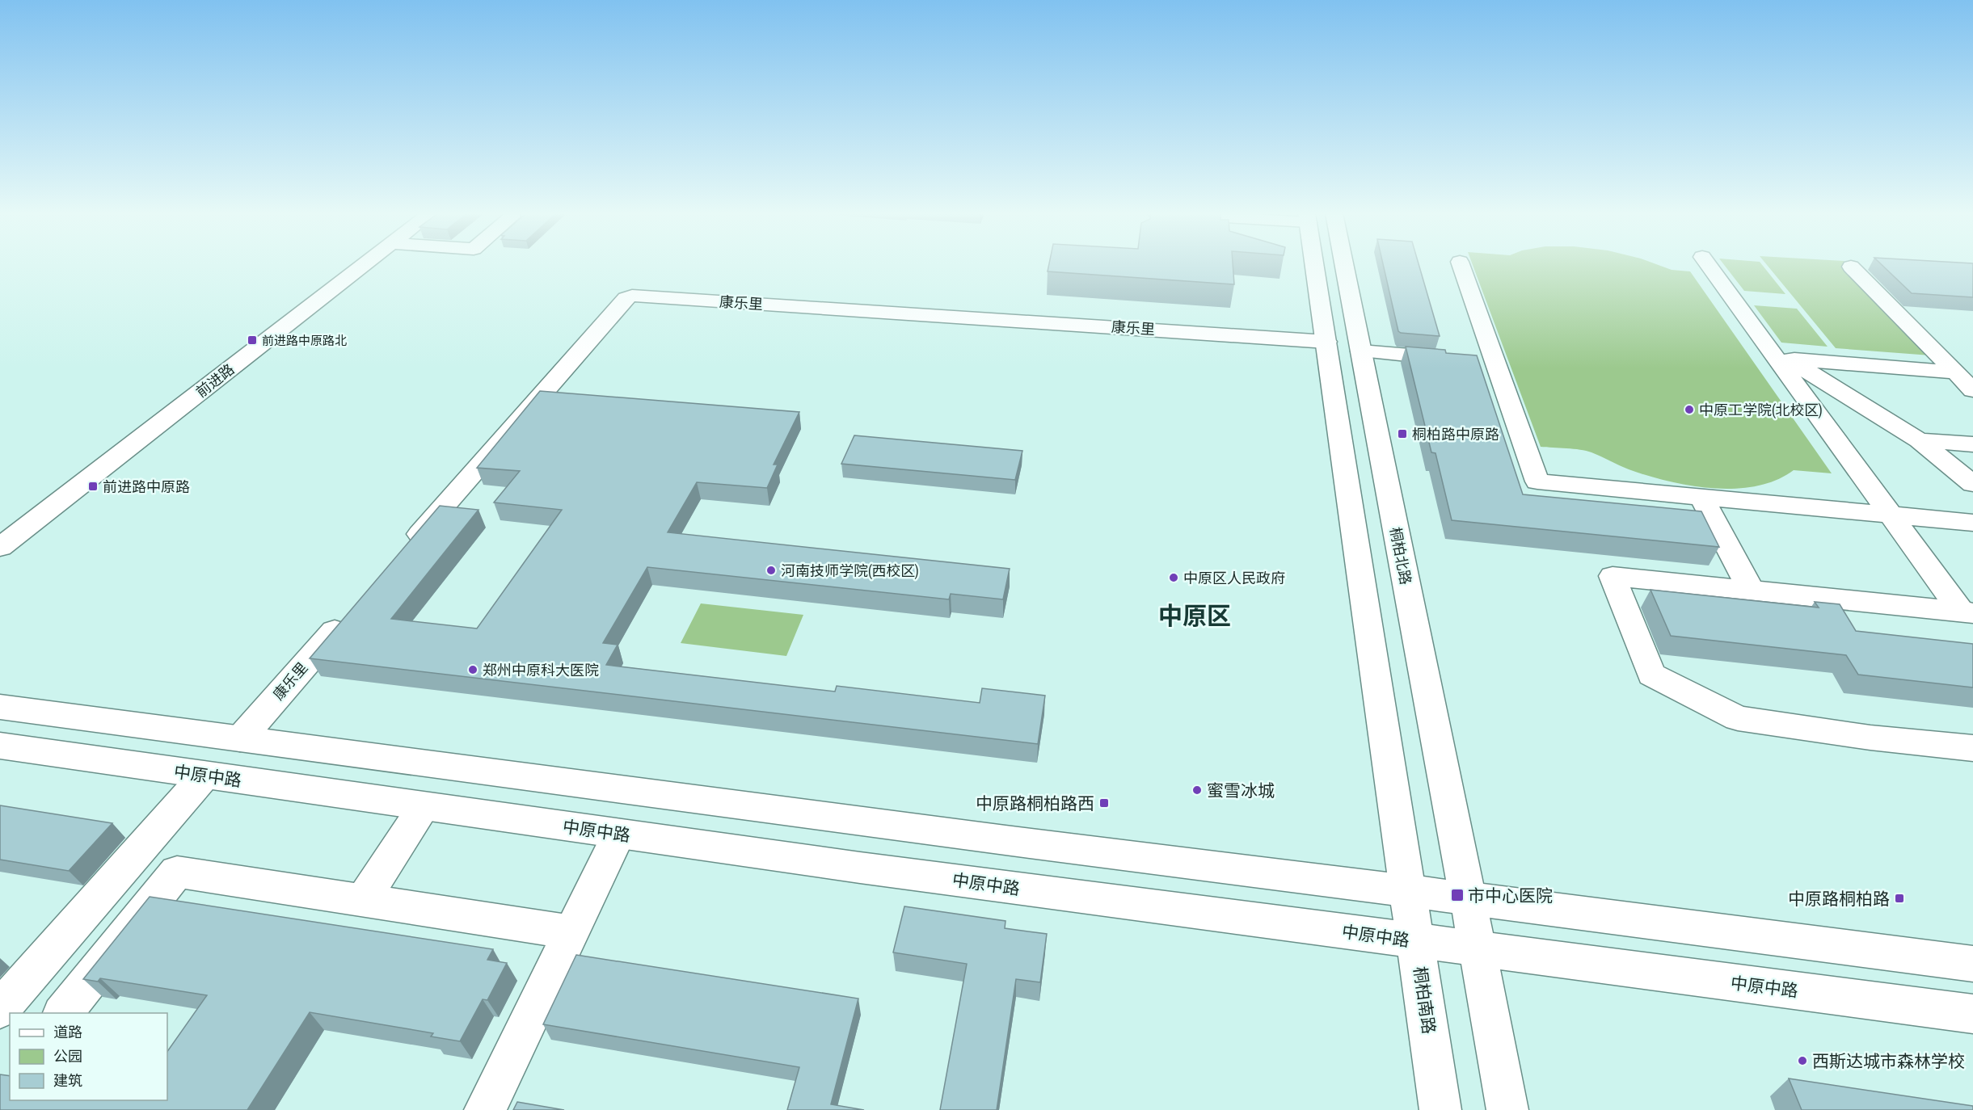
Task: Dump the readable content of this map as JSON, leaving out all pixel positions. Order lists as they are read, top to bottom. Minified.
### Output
{"streets":{"main road":["康乐里","前进路","桐柏北路","中原中路","桐柏南路"]},"crossings":[["中原中路","桐柏南路"]],"districts":["中原区"],"places":{"transit":["前进路中原路北","桐柏路中原路","前进路中原路","中原路桐柏路西","市中心医院","中原路桐柏路"],"other":["中原工学院(北校区)","河南技师学院(西校区)","中原区人民政府","郑州中原科大医院","蜜雪冰城","西斯达城市森林学校"]},"legend":["道路","公园","建筑"]}
